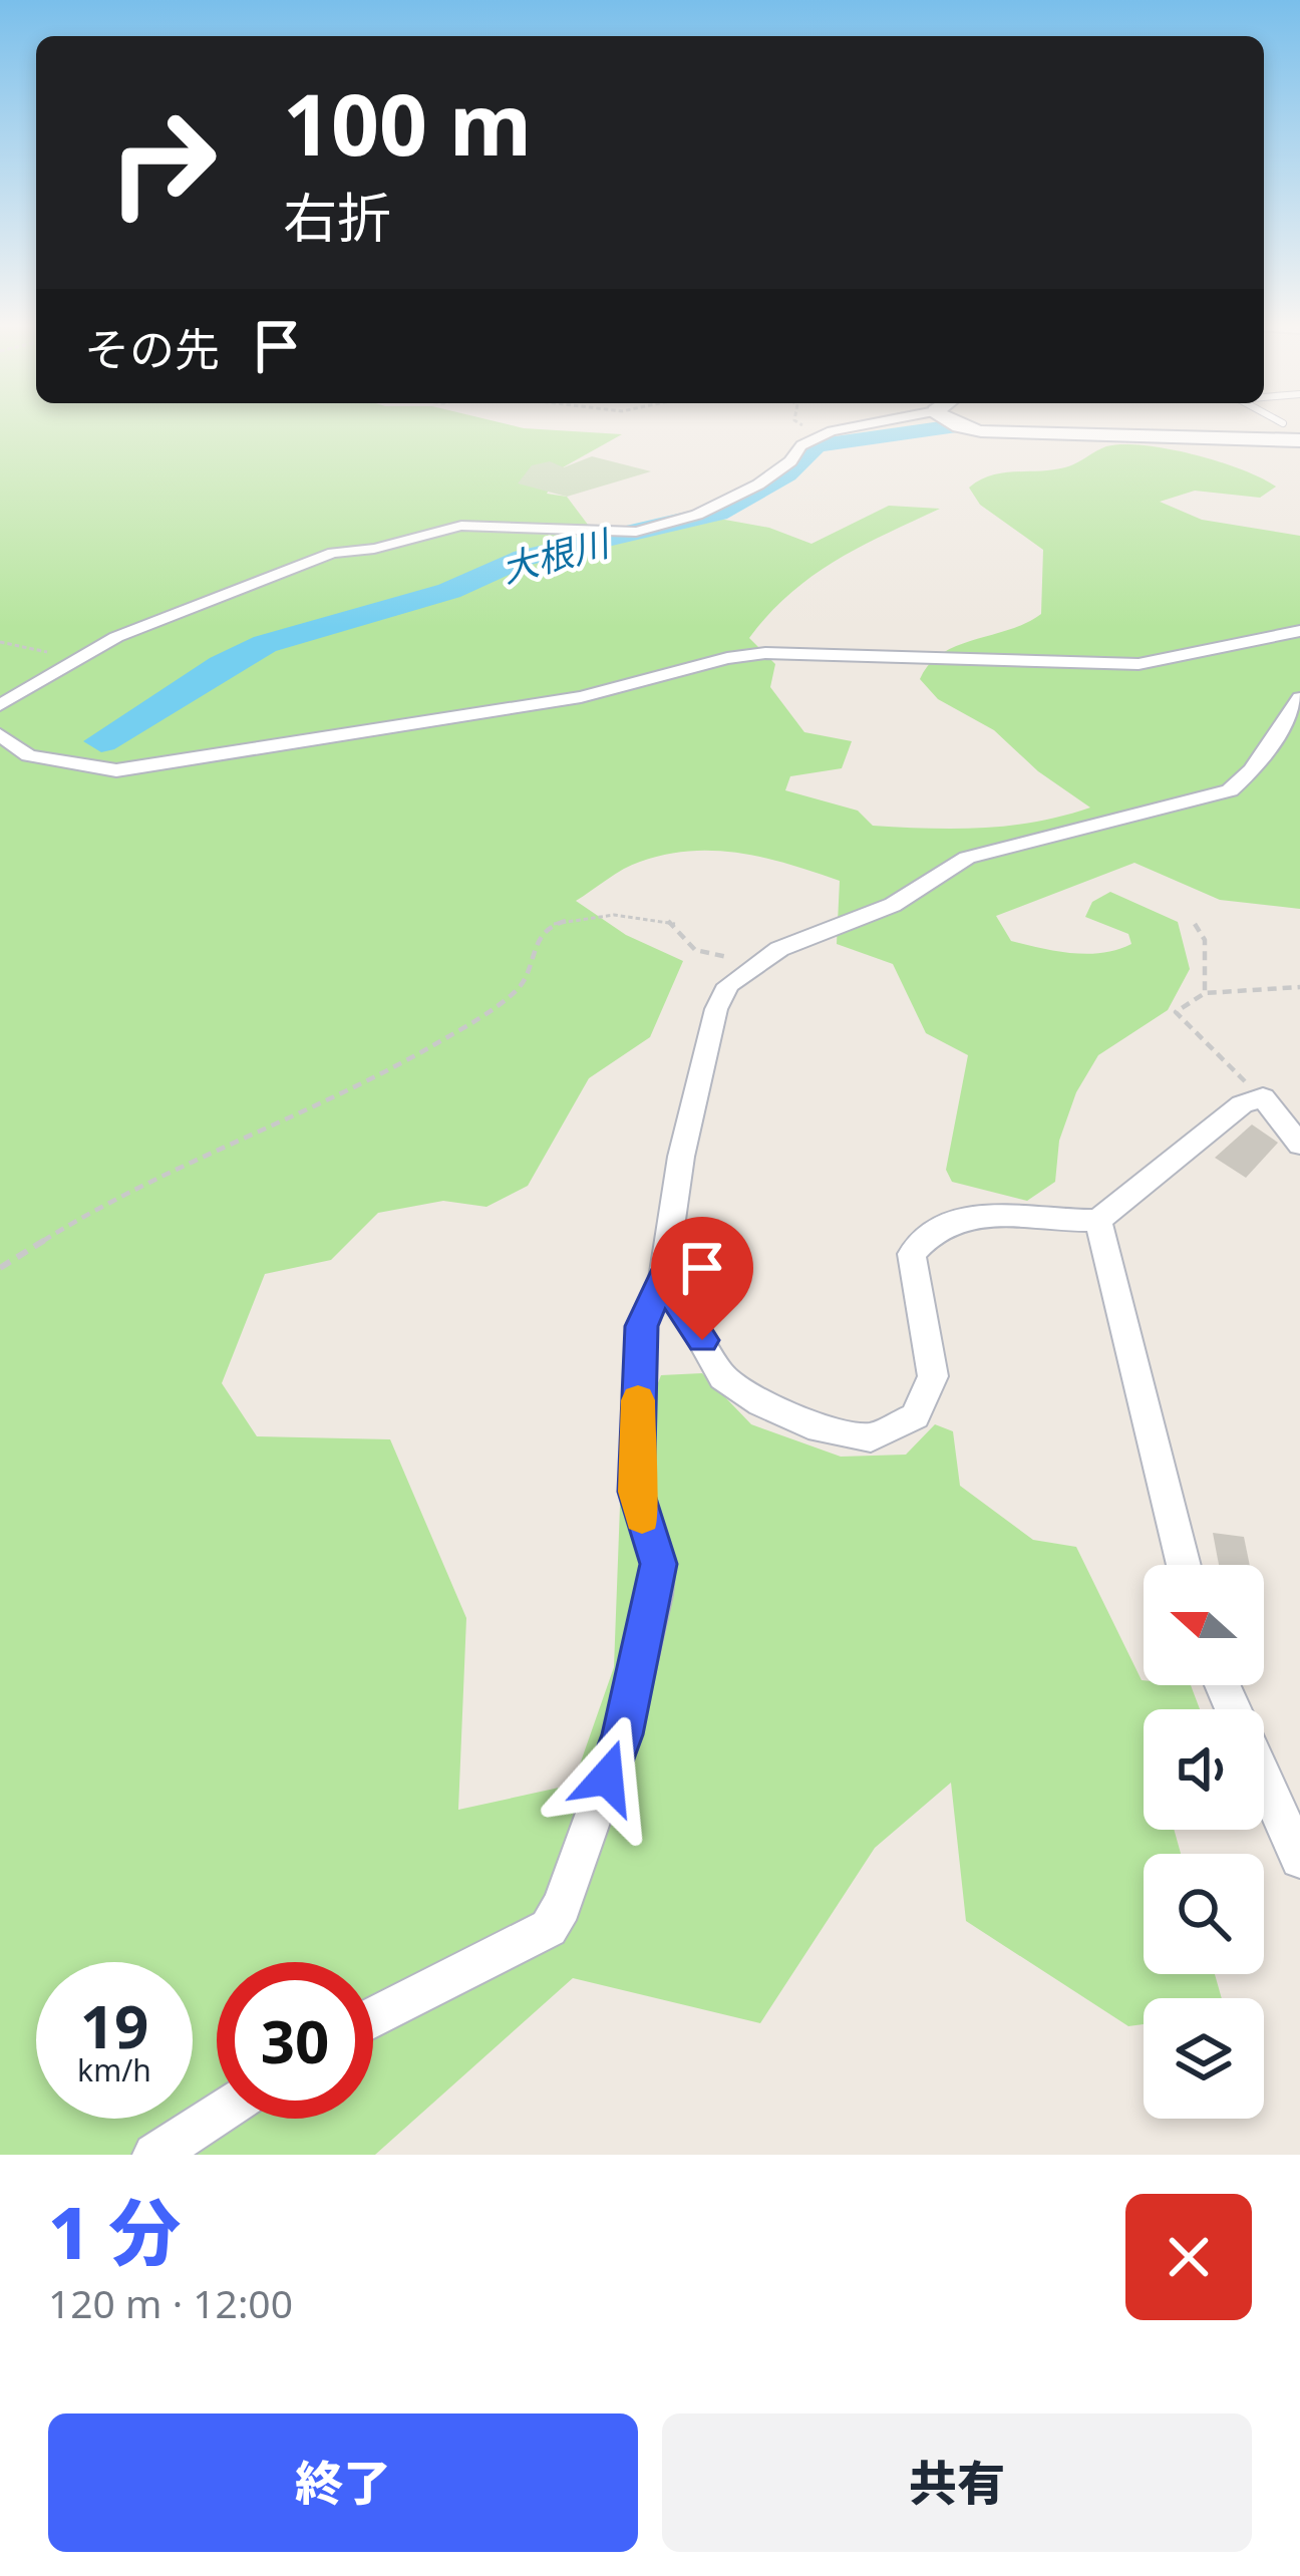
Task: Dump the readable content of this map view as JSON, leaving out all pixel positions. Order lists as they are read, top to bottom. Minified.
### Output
{"water":["大根川"],"north":"left","page":{"turn":["100 m","右折"],"then":"その先","speed":"19 km/h","limit":"30","heading":["1 分","120 m · 12:00"],"buttons":["終了","共有"]}}
